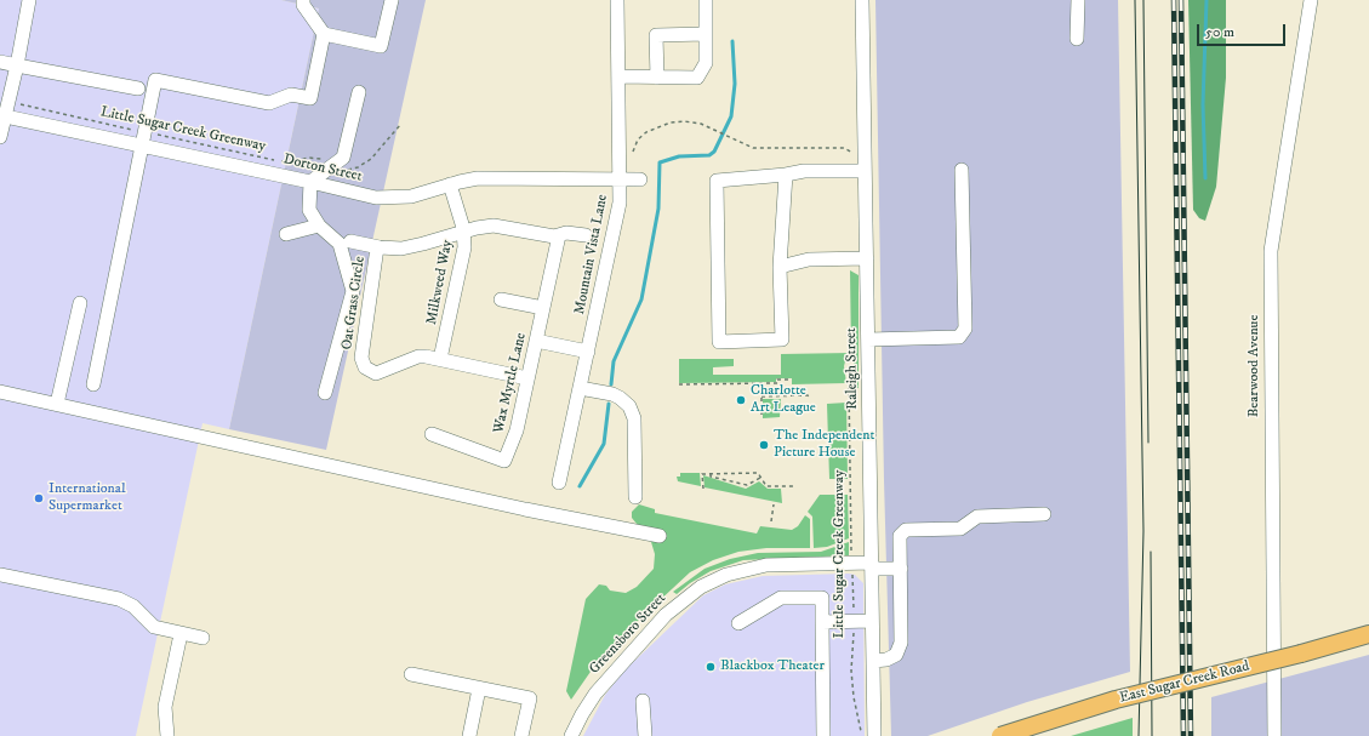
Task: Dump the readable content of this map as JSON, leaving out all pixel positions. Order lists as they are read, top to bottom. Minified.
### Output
{"streets":{"main road":["East Sugar Creek Road"],"street":["Dorton Street","Mountain Vista Lane","Milkweed Way","Oat Grass Circle","Bearwood Avenue","Raleigh Street","Wax Myrtle Lane","Greensboro Street"],"path":["Little Sugar Creek Greenway"]},"crossings":[["Little Sugar Creek Greenway","Raleigh Street"],["Little Sugar Creek Greenway","Greensboro Street"],["Dorton Street","Mountain Vista Lane"],["Dorton Street","Milkweed Way"],["Milkweed Way","Oat Grass Circle"],["Oat Grass Circle","Wax Myrtle Lane"],["Raleigh Street","Greensboro Street"]],"places":["Charlotte Art League","The Independent Picture House","International Supermarket","Blackbox Theater"],"scale_bar":"50 m"}
